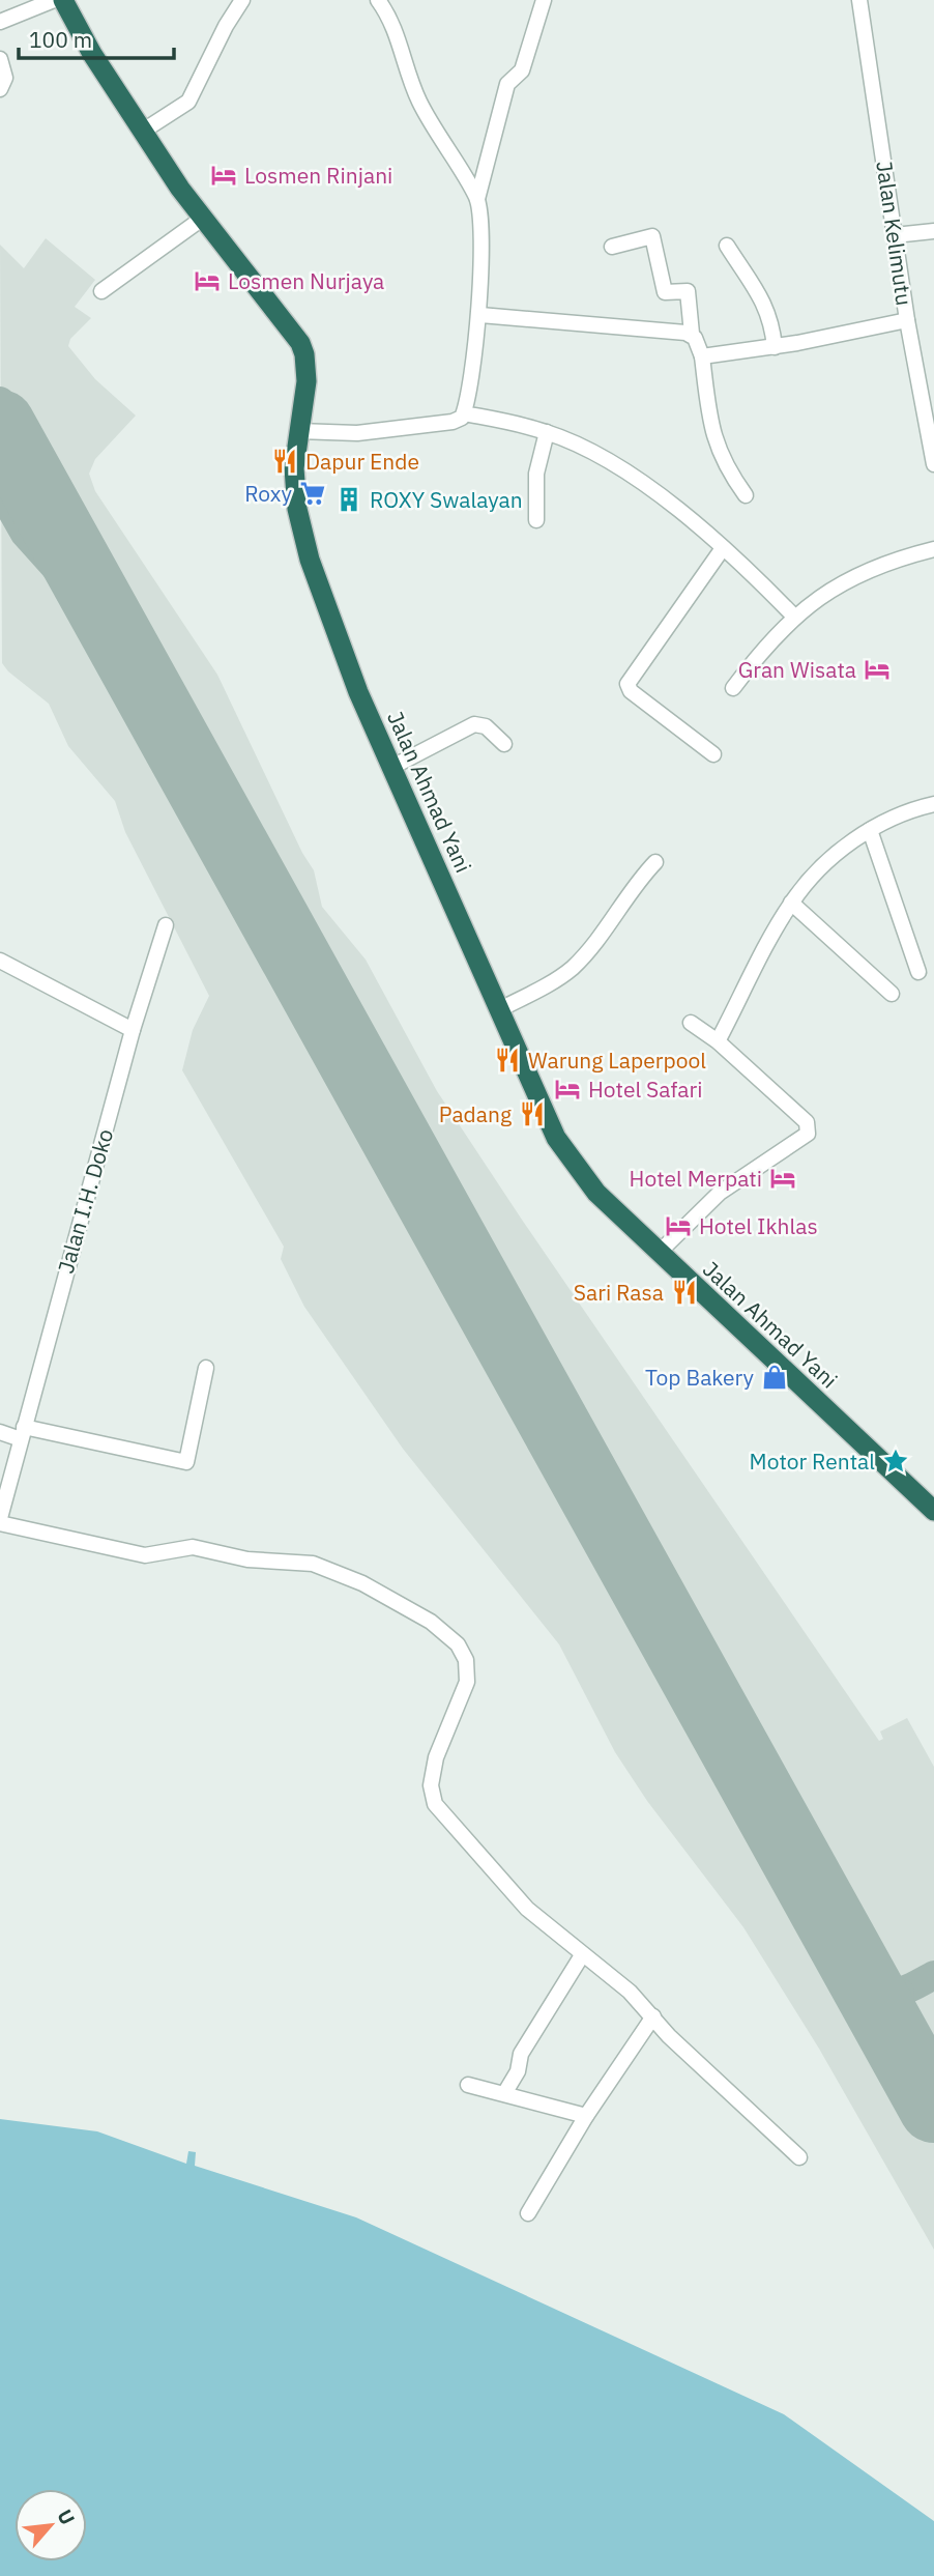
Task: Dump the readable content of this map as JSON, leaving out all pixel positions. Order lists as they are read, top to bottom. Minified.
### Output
{"streets":{"highway":["Jalan Ahmad Yani"],"street":["Jalan Kelimutu","Jalan I.H. Doko"]},"places":{"hotel":["Losmen Rinjani","Losmen Nurjaya","Gran Wisata","Hotel Safari","Hotel Merpati","Hotel Ikhlas"],"restaurant":["Dapur Ende","Warung Laperpool","Padang","Sari Rasa"],"supermarket":["Roxy"],"building":["ROXY Swalayan"],"shop":["Top Bakery"],"place":["Motor Rental"]},"scale_bar":"100 m","north":"top right"}
